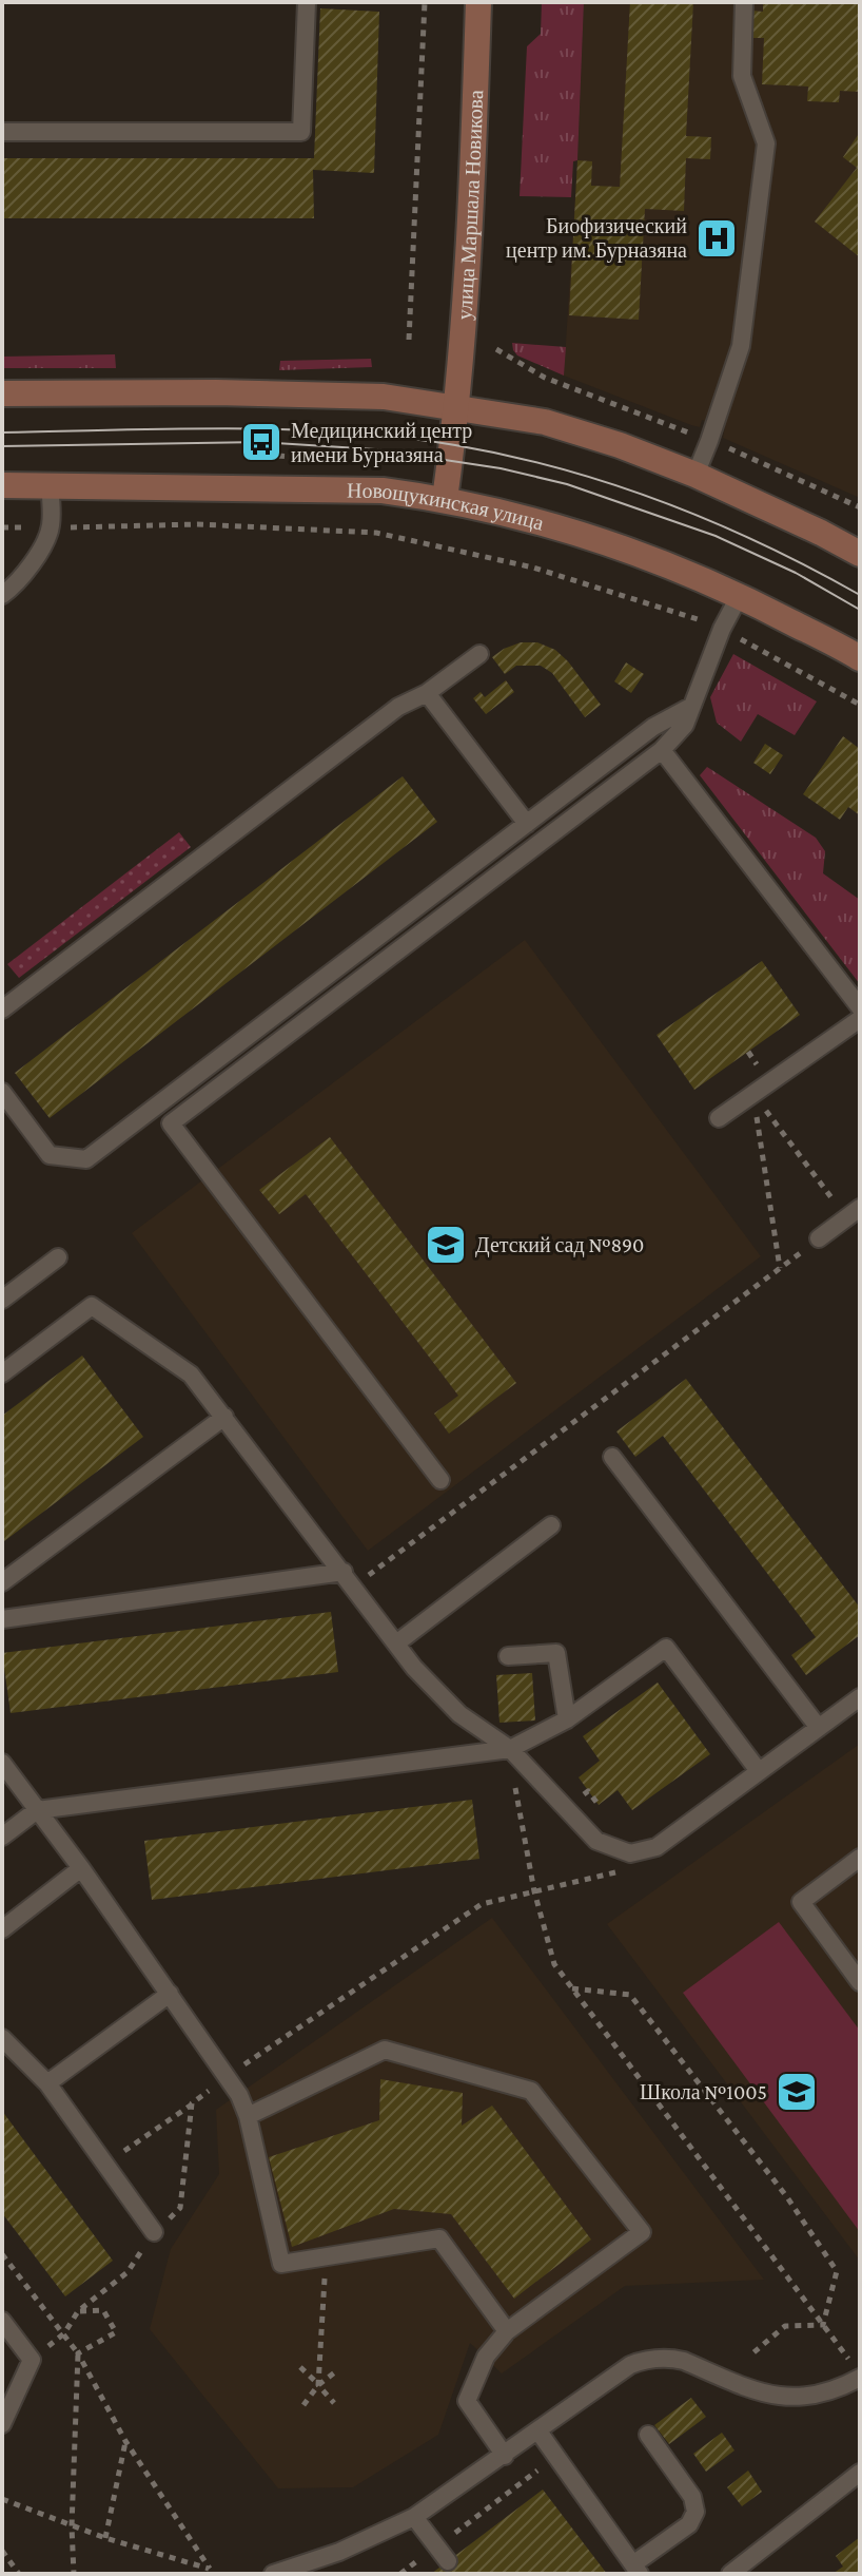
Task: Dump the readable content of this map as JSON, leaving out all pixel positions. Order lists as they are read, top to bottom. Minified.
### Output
{"streets":{"main road":["улица Маршала Новикова","Новощукинская улица"]},"crossings":[["улица Маршала Новикова","Новощукинская улица"]],"places":{"hospital":["Биофизический центр им. Бурназяна"],"bus stop":["Медицинский центр имени Бурназяна"],"school or university":["Детский сад №890","Школа №1005"]}}
